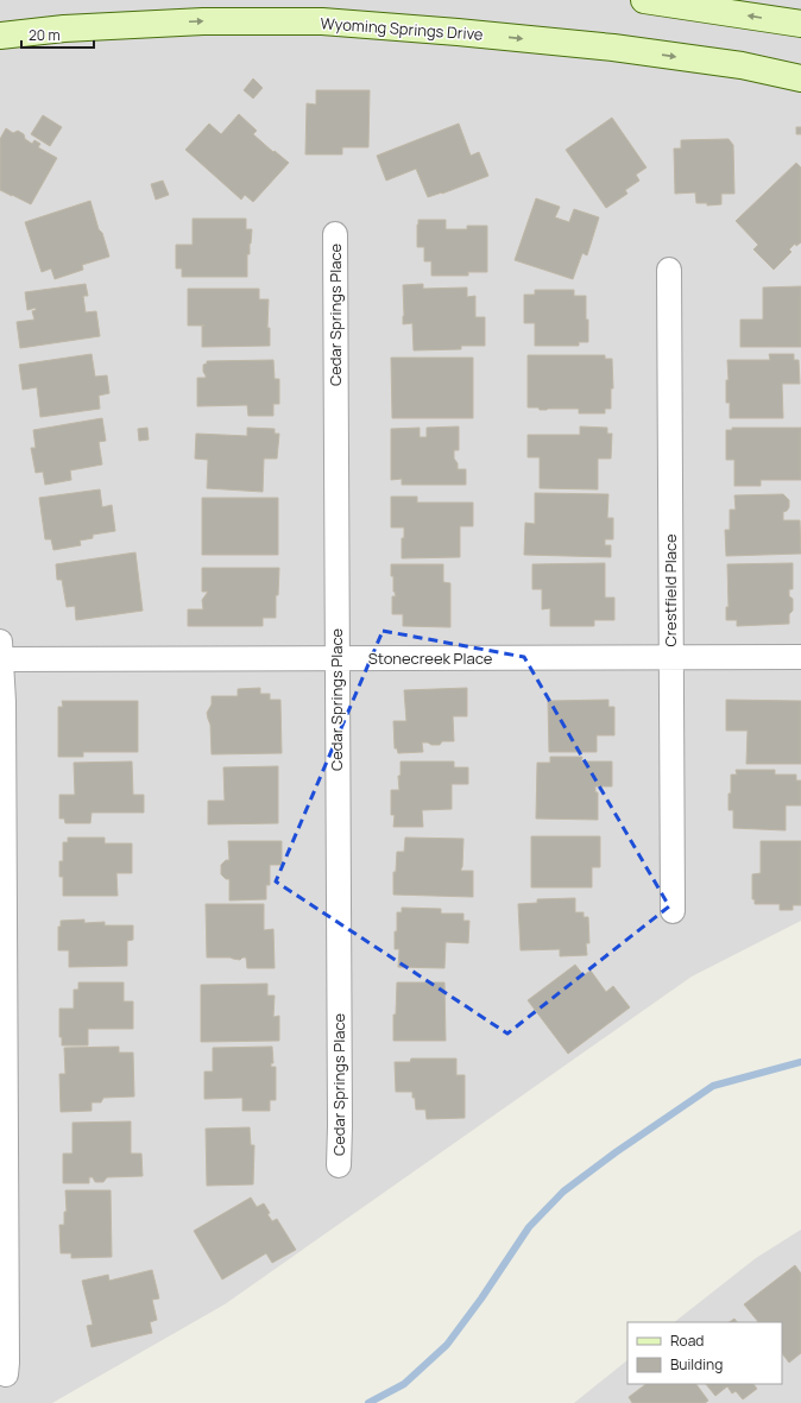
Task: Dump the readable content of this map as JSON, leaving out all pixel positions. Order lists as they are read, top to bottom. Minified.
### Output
{"streets":{"street":["Wyoming Springs Drive","Cedar Springs Place","Crestfield Place","Stonecreek Place"]},"crossings":[["Cedar Springs Place","Stonecreek Place"],["Crestfield Place","Stonecreek Place"]],"one_way":["Wyoming Springs Drive"],"legend":["Road","Building"],"scale_bar":"20 m"}
